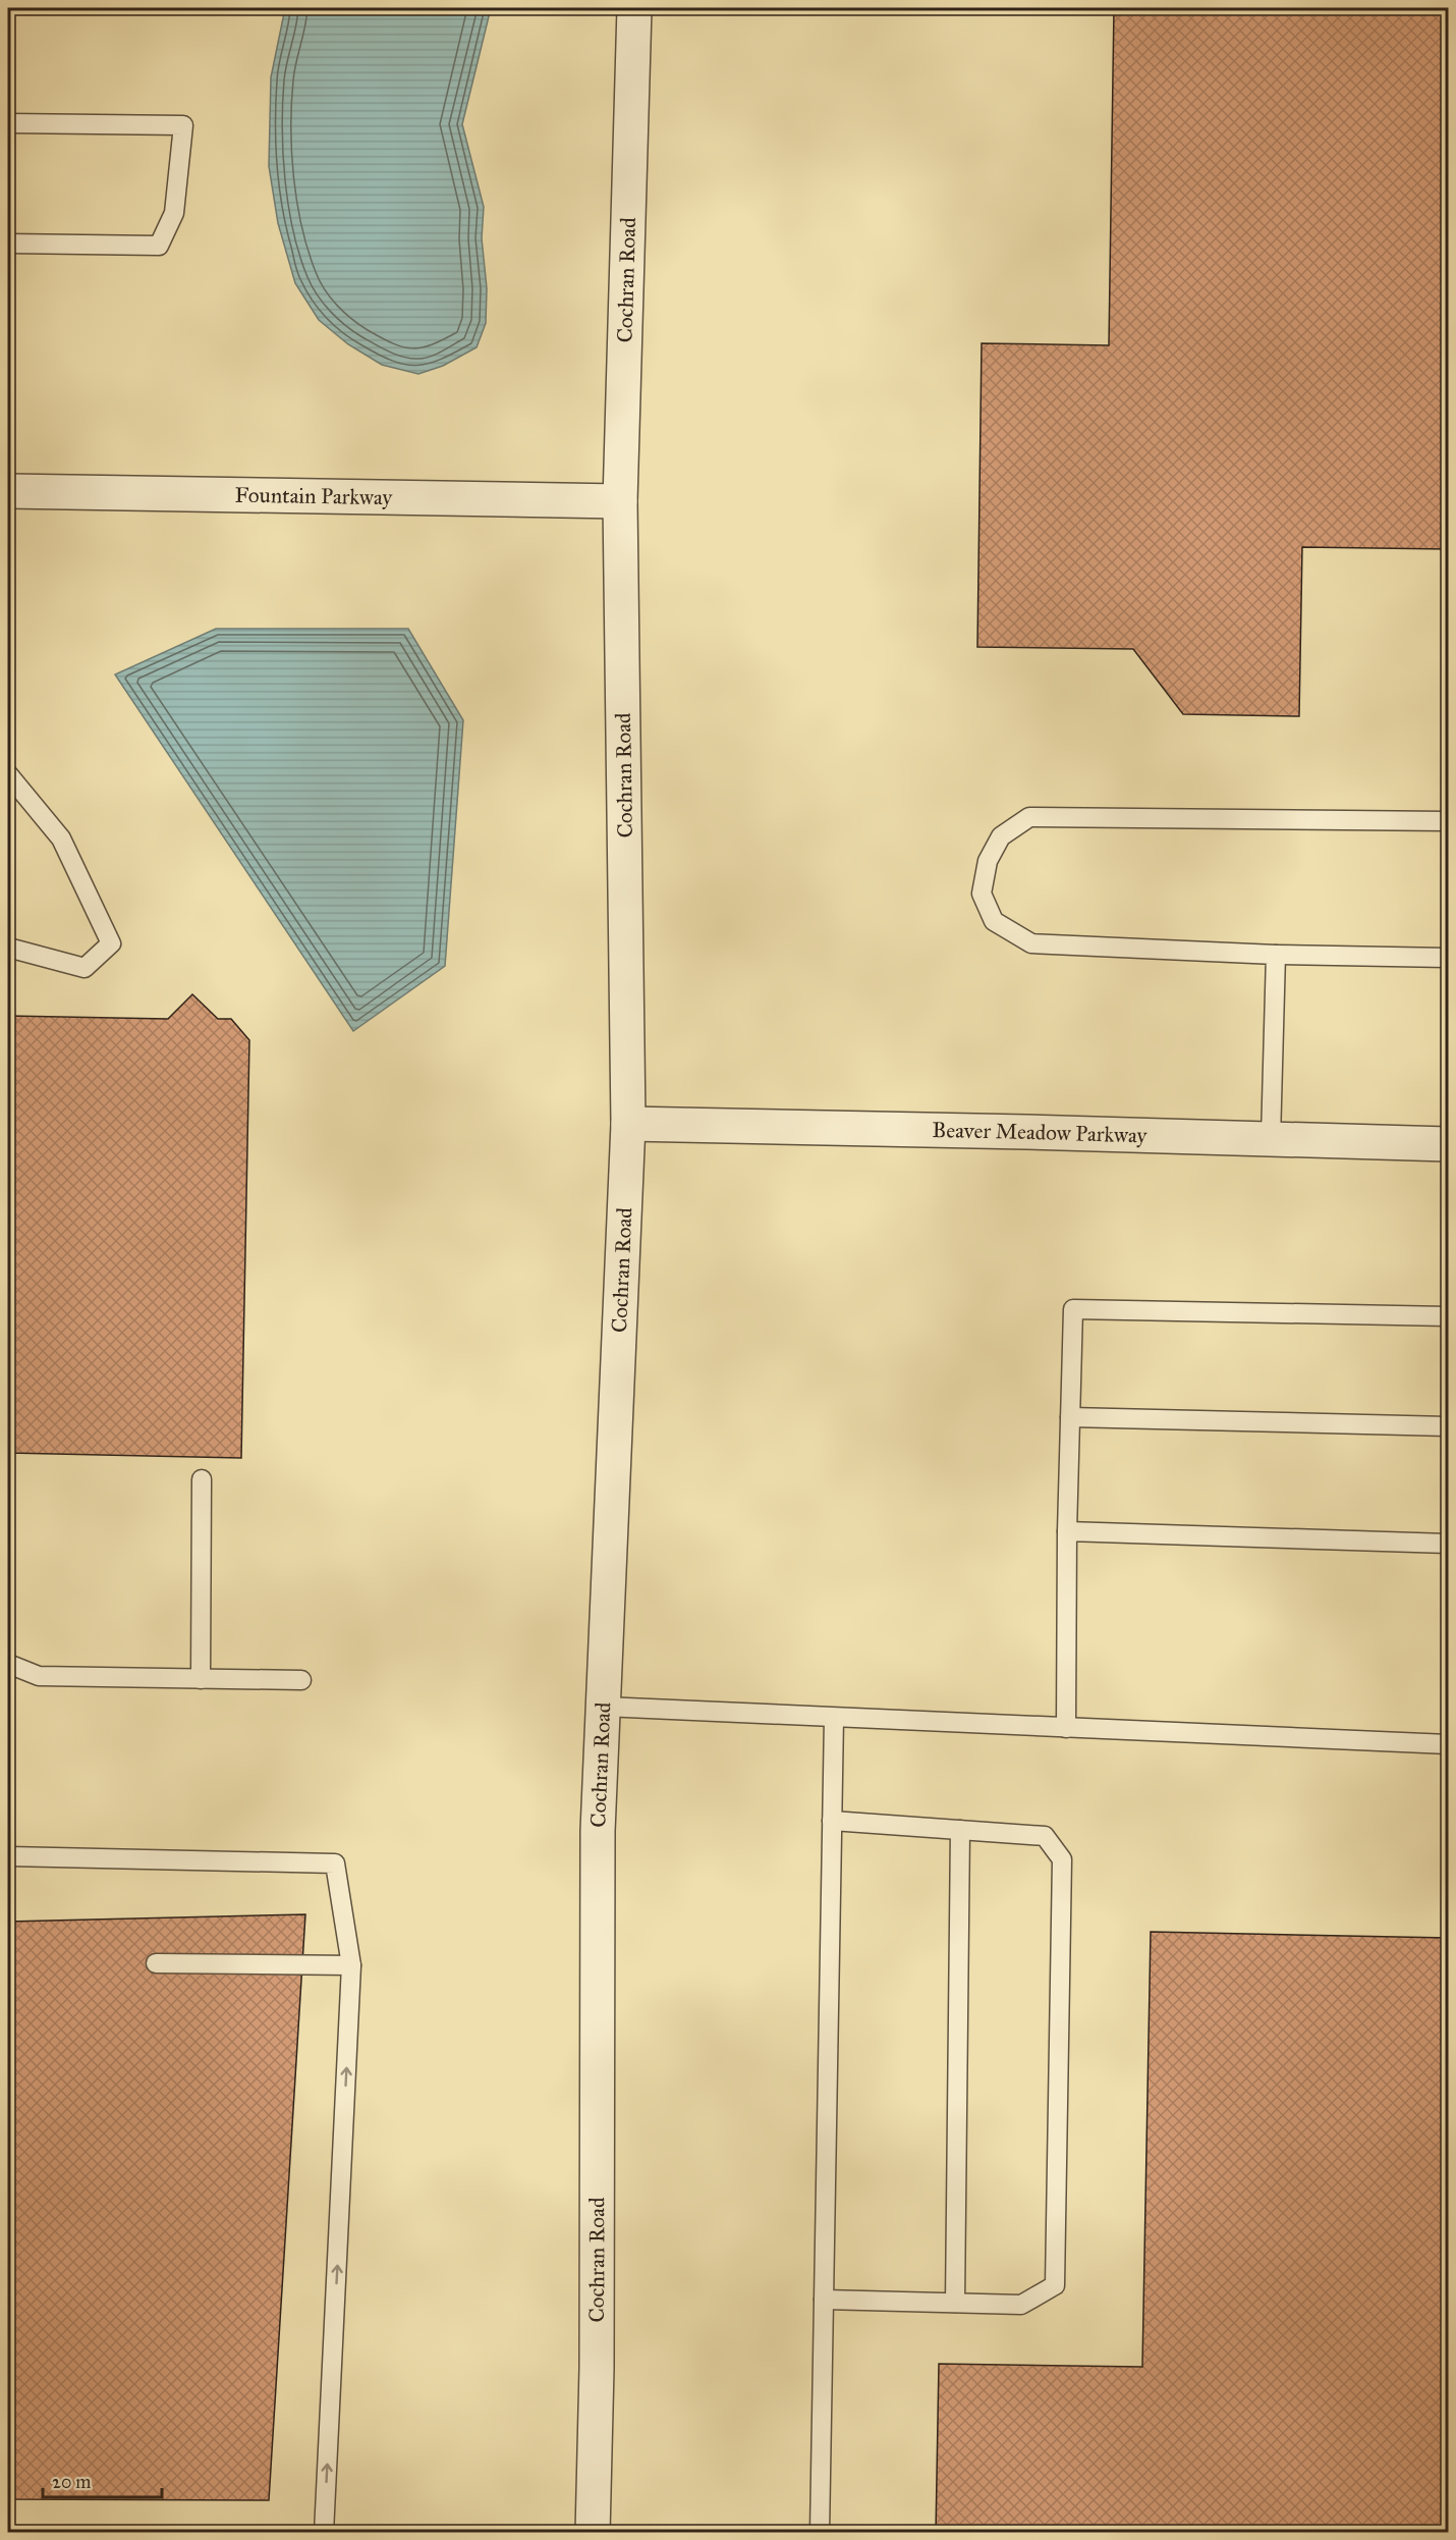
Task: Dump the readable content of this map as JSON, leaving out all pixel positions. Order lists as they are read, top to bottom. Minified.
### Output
{"streets":{"street":["Cochran Road","Fountain Parkway","Beaver Meadow Parkway"]},"crossings":[["Cochran Road","Fountain Parkway"],["Cochran Road","Beaver Meadow Parkway"]],"scale_bar":"20 m"}
